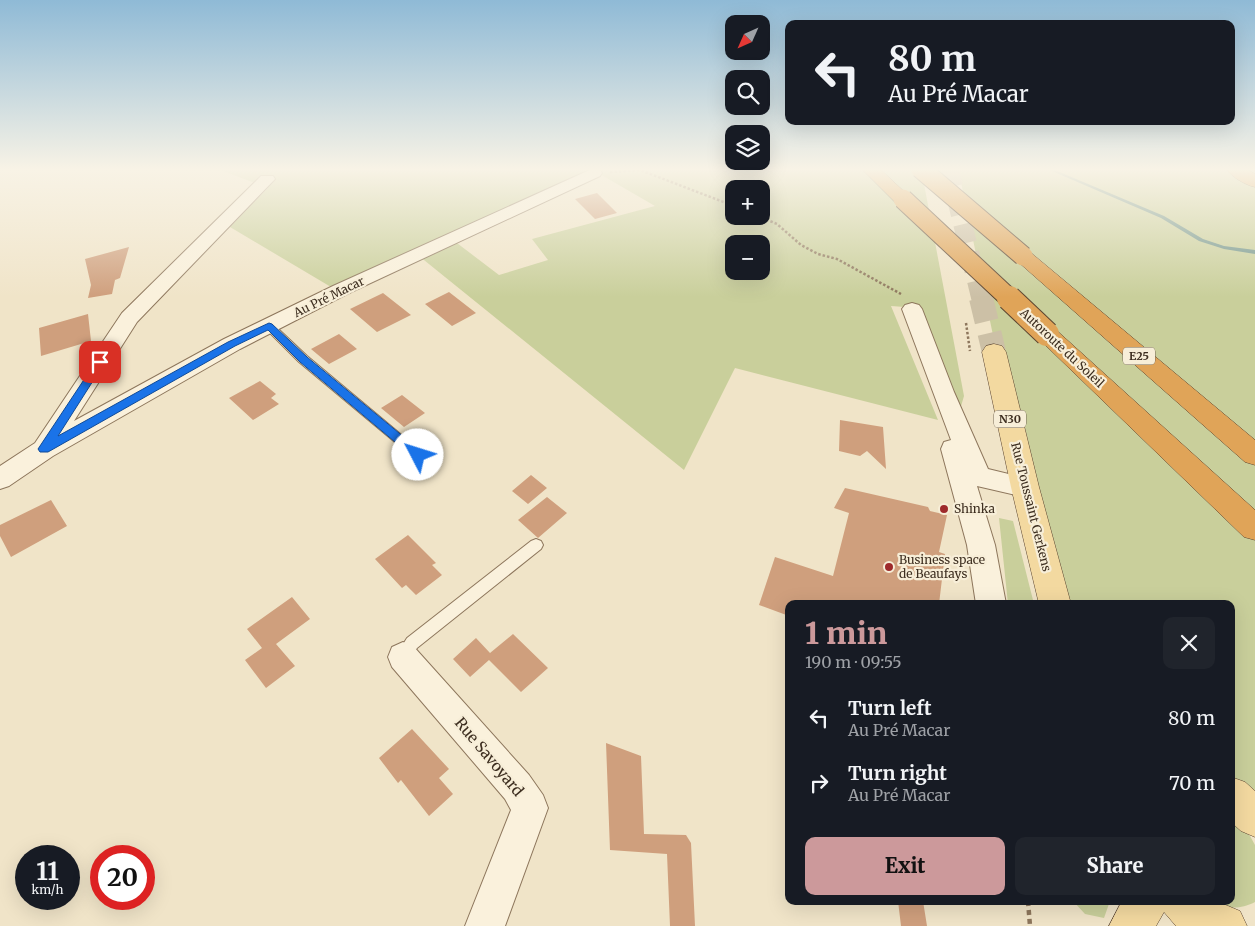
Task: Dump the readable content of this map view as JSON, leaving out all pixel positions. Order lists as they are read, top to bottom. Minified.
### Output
{"streets":{"highway":["Autoroute du Soleil","E25"],"main road":["N30","Rue Toussaint Gerkens"],"street":["Au Pré Macar","Rue Savoyard"]},"places":["Shinka","Business space de Beaufays"],"north":"bottom left","page":{"map_buttons":["+","−"],"turn":["80 m","Au Pré Macar"],"heading":["1 min","190 m · 09:55"],"list":[{"name":"Turn left","note":"Au Pré Macar","value":"80 m"},{"name":"Turn right","note":"Au Pré Macar","value":"70 m"}],"buttons":["Exit","Share"],"speed":"11 km/h","limit":"20"}}
